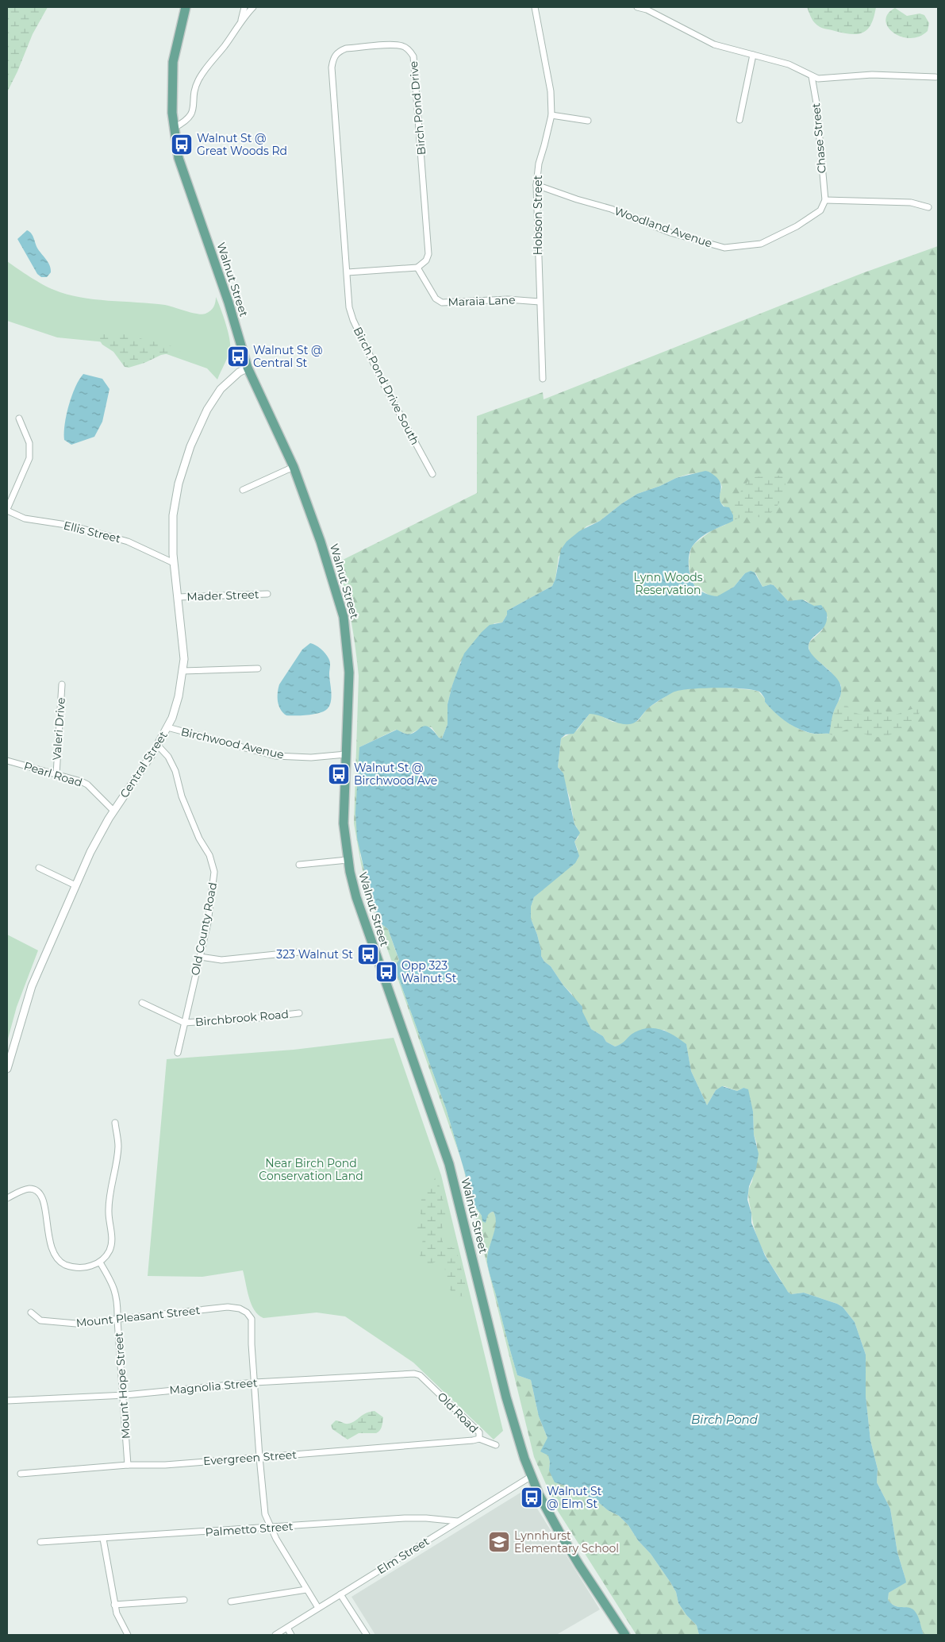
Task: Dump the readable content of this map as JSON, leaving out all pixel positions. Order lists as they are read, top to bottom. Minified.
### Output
{"streets":{"main road":["Walnut Street"],"street":["Birch Pond Drive","Chase Street","Hobson Street","Woodland Avenue","Maraia Lane","Birch Pond Drive South","Ellis Street","Mader Street","Valeri Drive","Birchwood Avenue","Central Street","Pearl Road","Old County Road","Birchbrook Road","Mount Pleasant Street","Mount Hope Street","Magnolia Street","Old Road","Evergreen Street","Palmetto Street","Elm Street"]},"crossings":[["Birch Pond Drive","Maraia Lane"],["Birch Pond Drive","Birch Pond Drive South"],["Chase Street","Woodland Avenue"],["Hobson Street","Woodland Avenue"],["Hobson Street","Maraia Lane"],["Walnut Street","Birchwood Avenue"],["Walnut Street","Central Street"],["Walnut Street","Elm Street"],["Ellis Street","Central Street"],["Mader Street","Central Street"],["Valeri Drive","Pearl Road"],["Birchwood Avenue","Central Street"],["Central Street","Pearl Road"],["Central Street","Old County Road"],["Old County Road","Birchbrook Road"],["Mount Pleasant Street","Mount Hope Street"],["Mount Pleasant Street","Magnolia Street"],["Mount Hope Street","Magnolia Street"],["Mount Hope Street","Evergreen Street"],["Magnolia Street","Old Road"],["Old Road","Evergreen Street"],["Palmetto Street","Elm Street"]],"water":["Birch Pond"],"parks":["Lynn Woods Reservation","Near Birch Pond Conservation Land"],"places":{"bus stop":["Walnut St @ Great Woods Rd","Walnut St @ Central St","Walnut St @ Birchwood Ave","323 Walnut St","Opp 323 Walnut St","Walnut St @ Elm St"],"school or university":["Lynnhurst Elementary School"]}}
